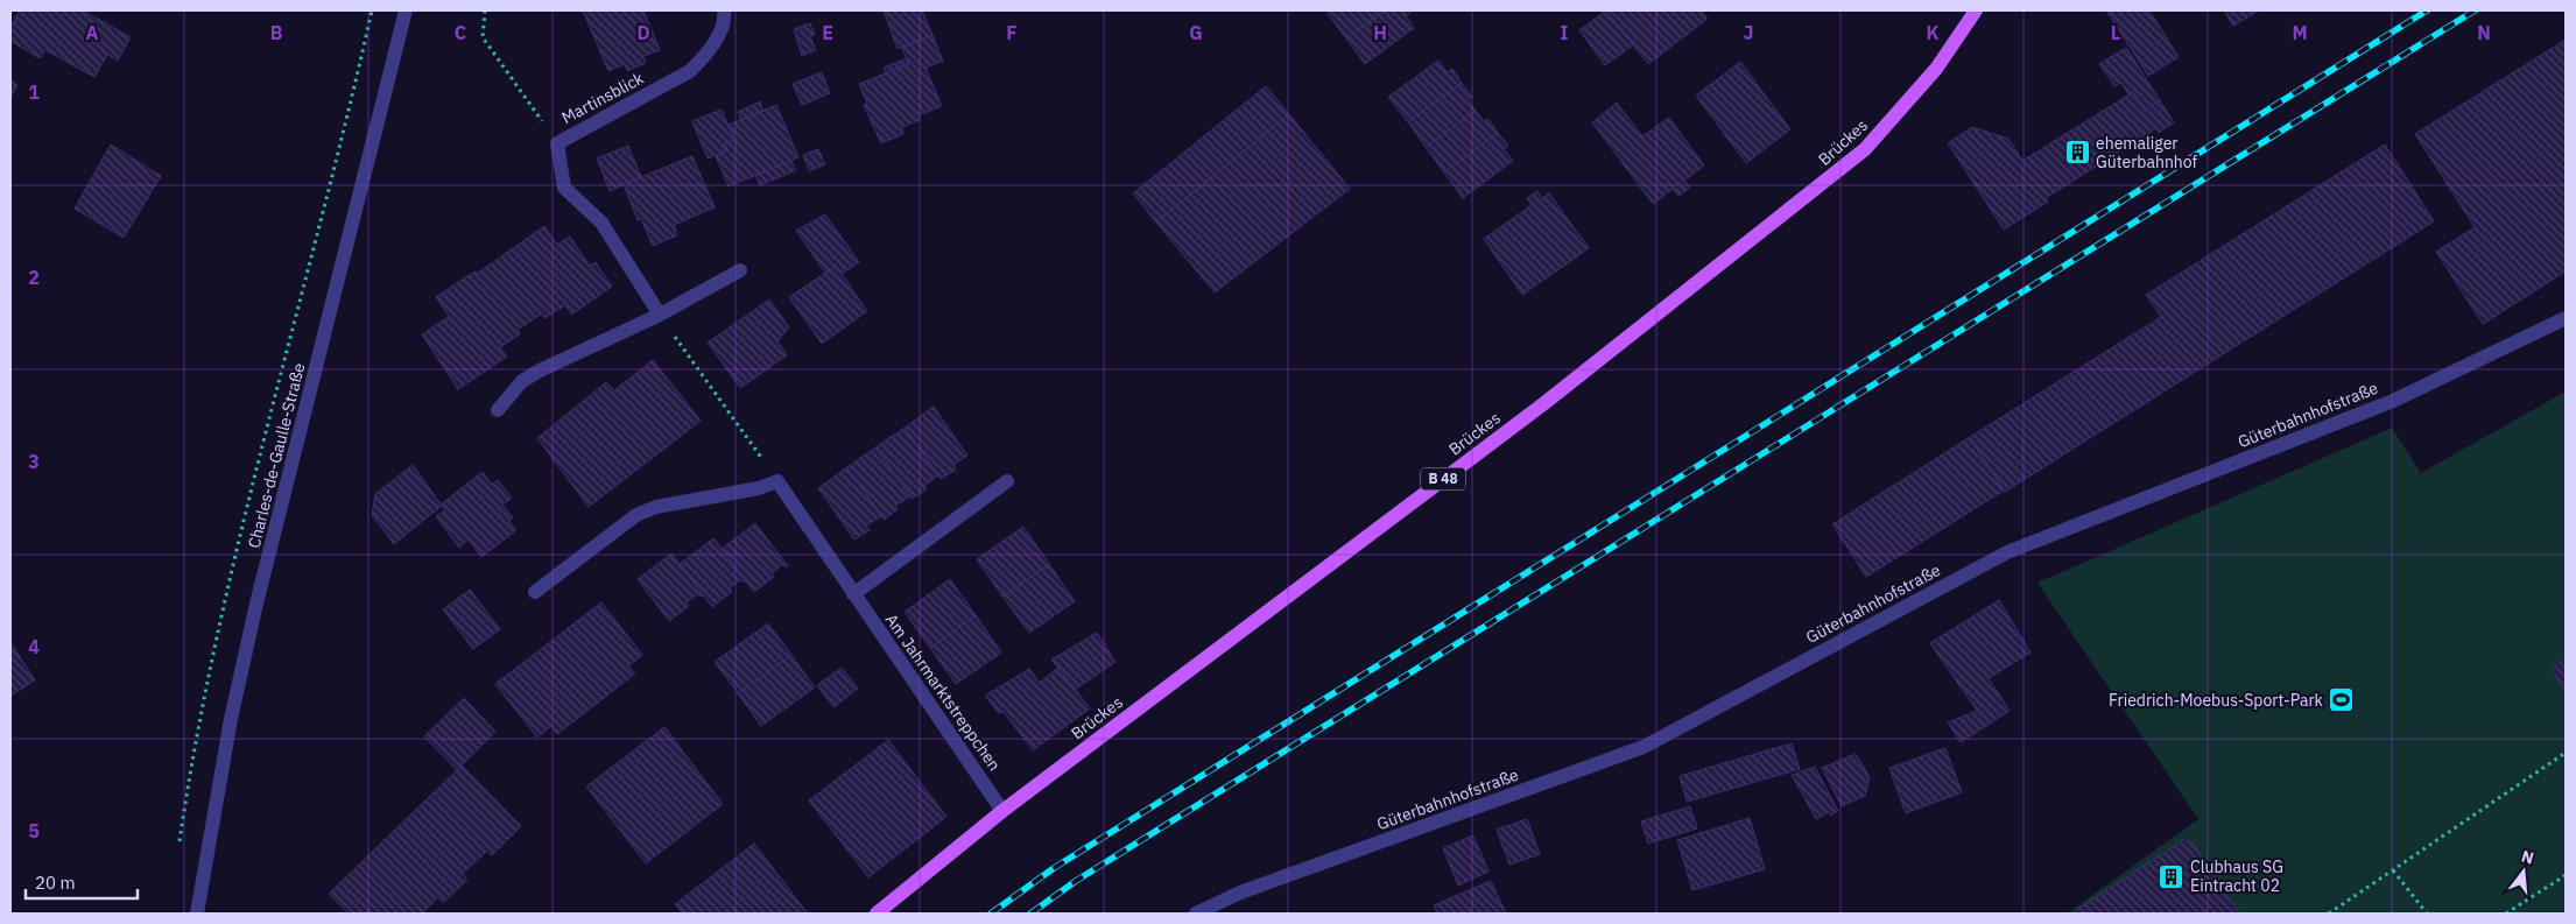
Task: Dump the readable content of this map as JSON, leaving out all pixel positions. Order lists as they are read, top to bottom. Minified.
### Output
{"streets":{"main road":["Brückes","B 48"],"street":["Martinsblick","Güterbahnhofstraße","Charles-de-Gaulle-Straße","Am Jahrmarktstreppchen"]},"crossings":[["Brückes","Am Jahrmarktstreppchen"]],"places":{"building":["ehemaliger Güterbahnhof","Clubhaus SG Eintracht 02"],"sports":["Friedrich-Moebus-Sport-Park"]},"scale_bar":"20 m","north":"top","grid":{"columns":["A","B","C","D","E","F","G","H","I","J","K","L","M","N"],"rows":["1","2","3","4","5"]}}
